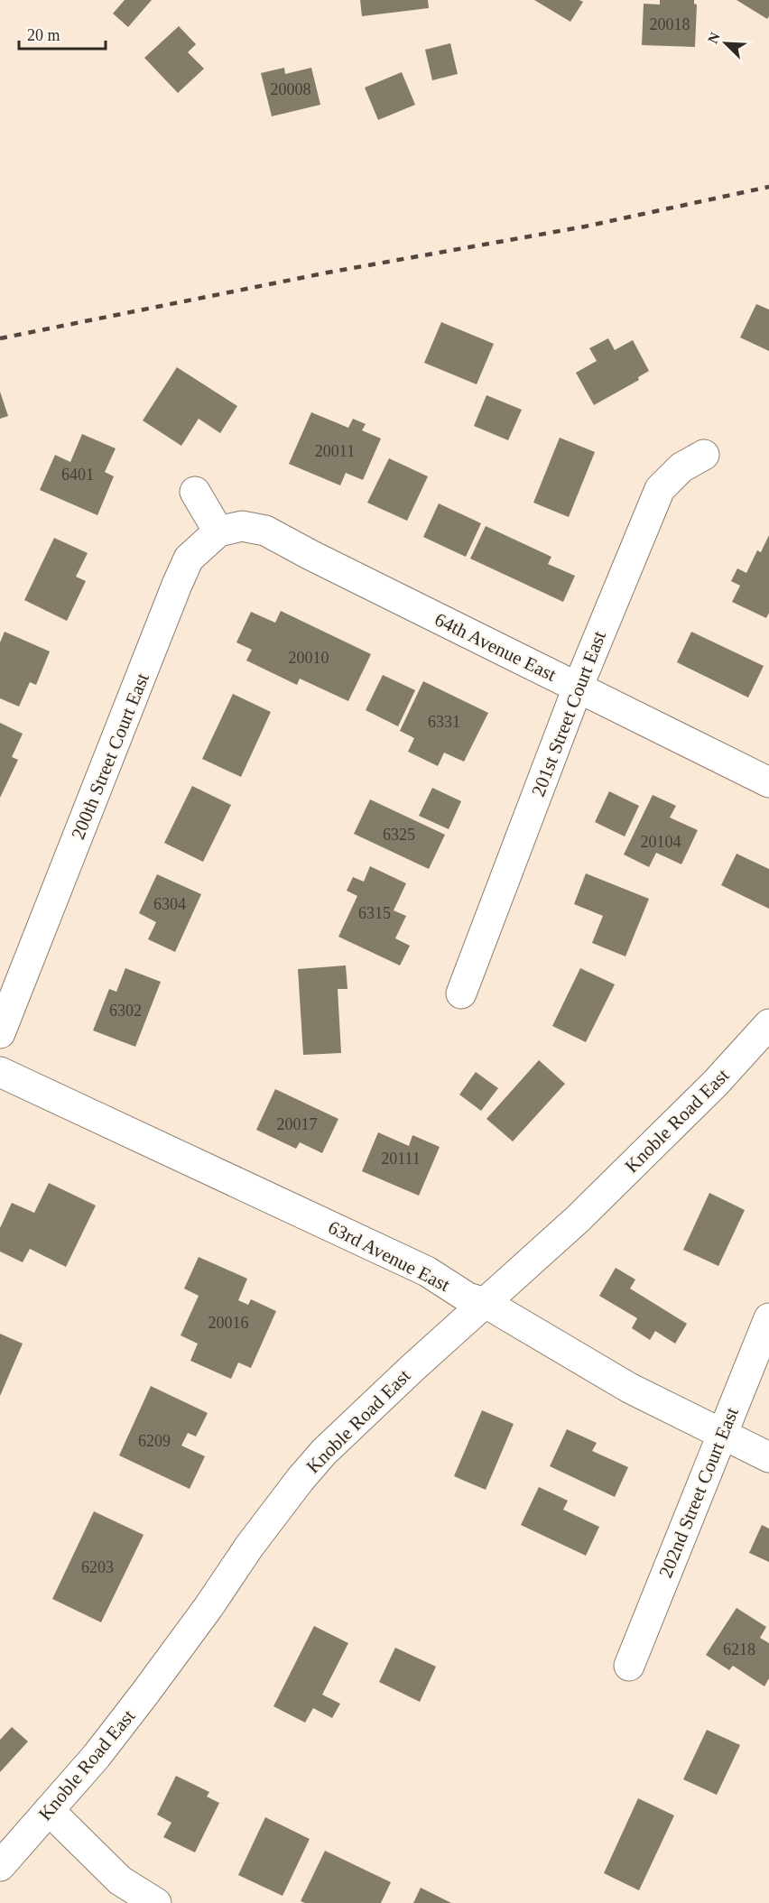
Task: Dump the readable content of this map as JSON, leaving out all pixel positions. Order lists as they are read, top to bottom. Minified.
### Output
{"streets":{"street":["64th Avenue East","201st Street Court East","200th Street Court East","Knoble Road East","63rd Avenue East","202nd Street Court East"]},"crossings":[["64th Avenue East","201st Street Court East"],["64th Avenue East","200th Street Court East"],["Knoble Road East","63rd Avenue East"],["63rd Avenue East","202nd Street Court East"]],"house_numbers":["20018","20008","20011","6401","20010","6331","6325","20104","6304","6315","6302","20017","20111","20016","6209","6203","6218"],"scale_bar":"20 m","north":"top left"}
